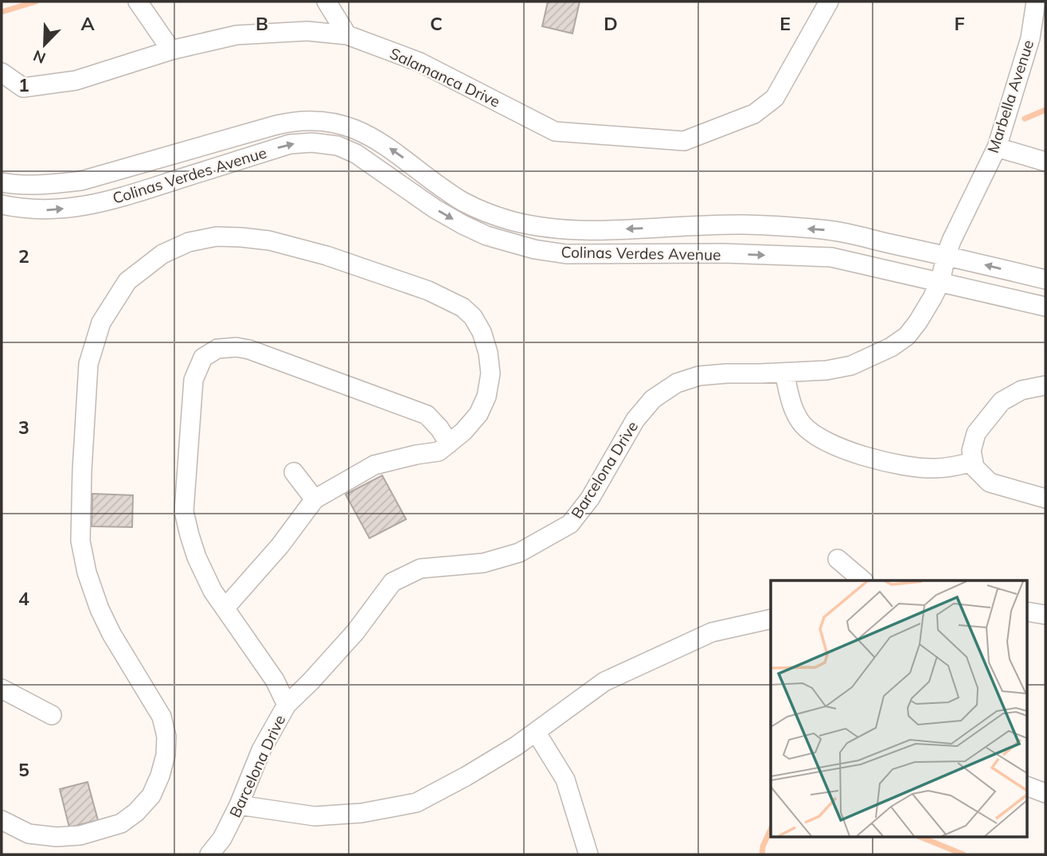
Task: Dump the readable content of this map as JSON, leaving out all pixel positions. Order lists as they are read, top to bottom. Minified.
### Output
{"streets":{"street":["Salamanca Drive","Marbella Avenue","Colinas Verdes Avenue","Barcelona Drive"]},"crossings":[["Marbella Avenue","Colinas Verdes Avenue"],["Marbella Avenue","Barcelona Drive"],["Colinas Verdes Avenue","Barcelona Drive"]],"north":"bottom left","grid":{"columns":["A","B","C","D","E","F"],"rows":["1","2","3","4","5"]}}
